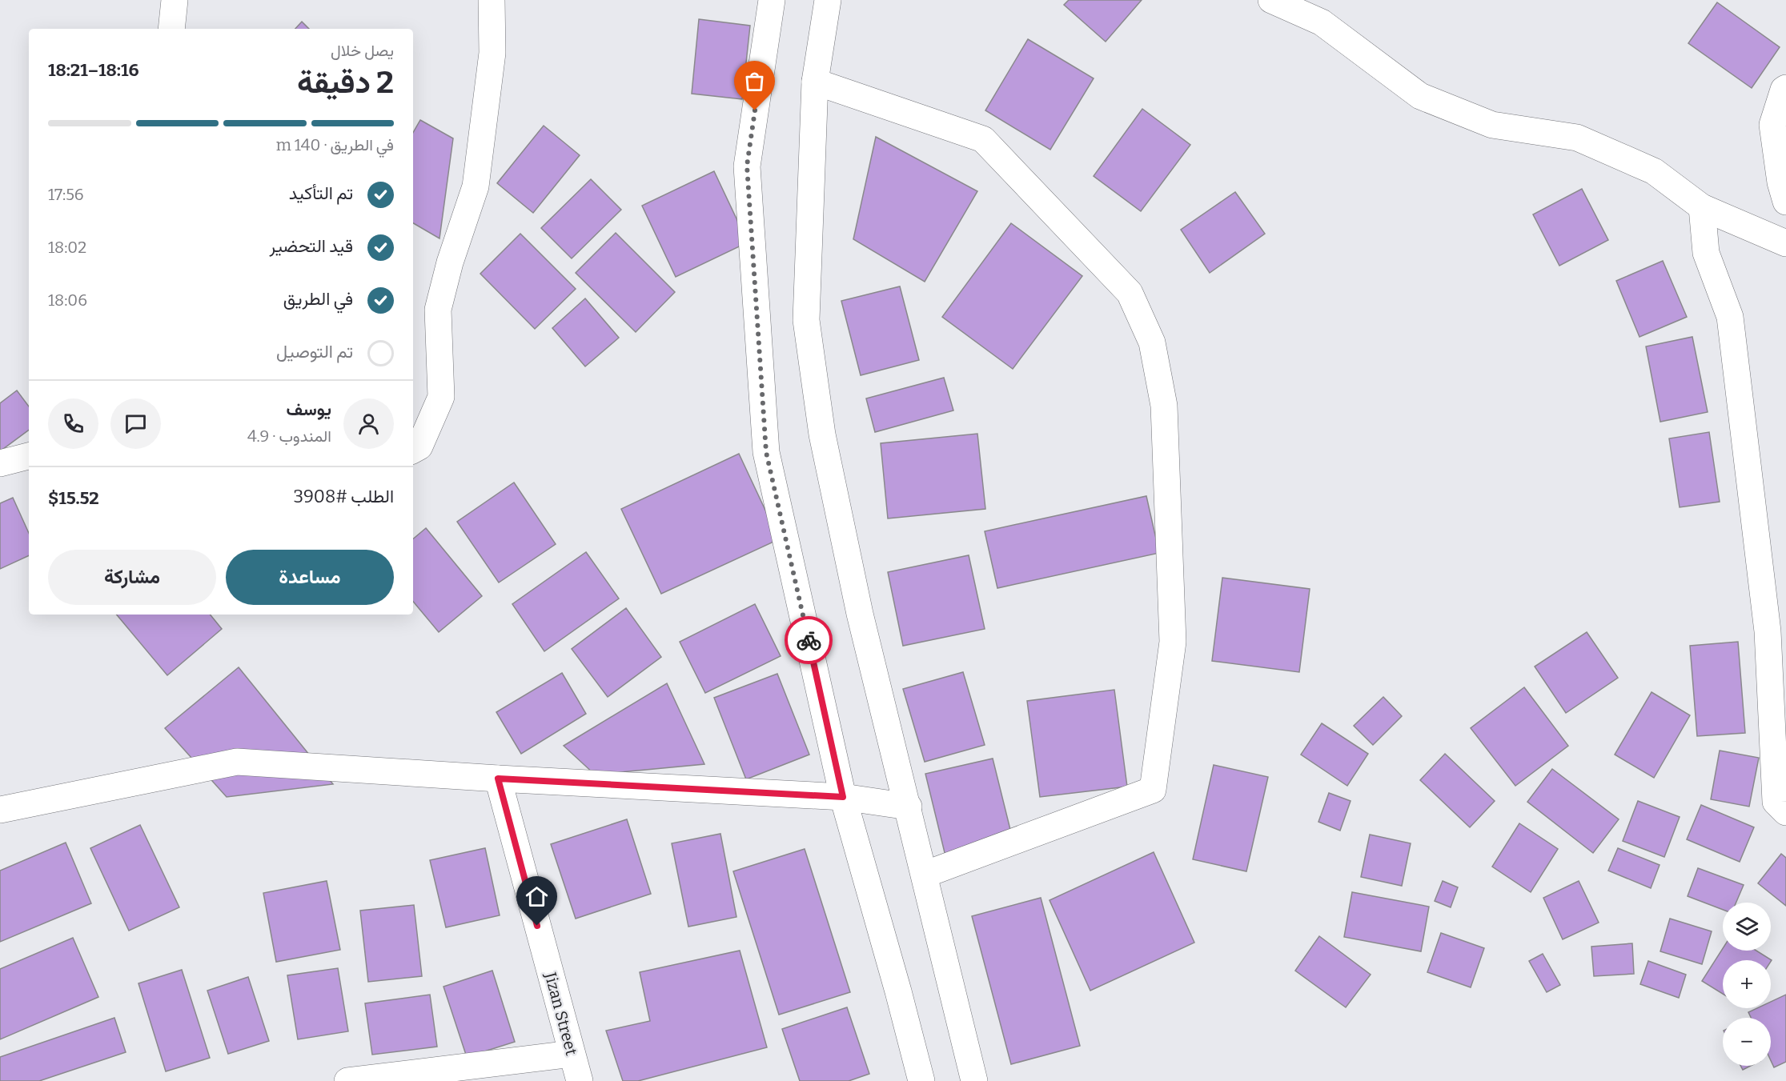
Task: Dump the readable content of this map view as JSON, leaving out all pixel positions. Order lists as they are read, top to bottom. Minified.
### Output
{"streets":{"street":["Jizan Street"]},"page":{"heading":["2 دقيقة","يصل خلال","18:16–18:21"],"panel":["يوسف","المندوب · 4.9","الطلب #3908","$15.52"],"bar":"في الطريق · 140 m","list":[["تم التأكيد","17:56"],["قيد التحضير","18:02"],["في الطريق","18:06"],"تم التوصيل"],"buttons":["مساعدة","مشاركة"],"map_buttons":["+","−"]}}
